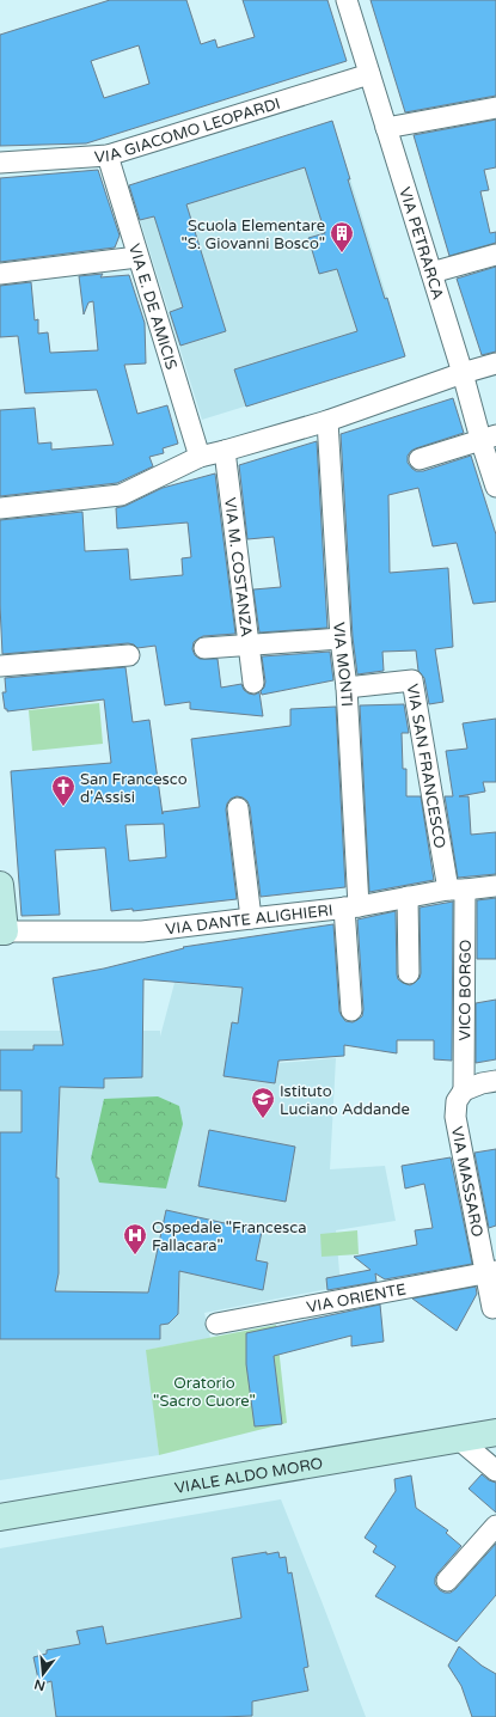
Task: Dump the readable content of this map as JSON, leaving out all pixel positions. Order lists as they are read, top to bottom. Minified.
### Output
{"streets":{"street":["VIA GIACOMO LEOPARDI","VIA PETRARCA","VIA E. DE AMICIS","VIA M. COSTANZA","VIA MONTI","VIA SAN FRANCESCO","VIA DANTE ALIGHIERI","VICO BORGO","VIA MASSARO","VIA ORIENTE","VIALE ALDO MORO"]},"crossings":[["VIA GIACOMO LEOPARDI","VIA PETRARCA"],["VIA GIACOMO LEOPARDI","VIA E. DE AMICIS"],["VIA MONTI","VIA SAN FRANCESCO"],["VIA MONTI","VIA DANTE ALIGHIERI"],["VIA SAN FRANCESCO","VIA DANTE ALIGHIERI"],["VIA SAN FRANCESCO","VICO BORGO"],["VIA DANTE ALIGHIERI","VICO BORGO"],["VICO BORGO","VIA MASSARO"],["VIA MASSARO","VIA ORIENTE"]],"parks":["Oratorio \"Sacro Cuore\""],"places":{"building":["Scuola Elementare \"S. Giovanni Bosco\""],"church":["San Francesco d'Assisi"],"school or university":["Istituto Luciano Addande"],"hospital":["Ospedale \"Francesca Fallacara\""]},"north":"bottom"}
